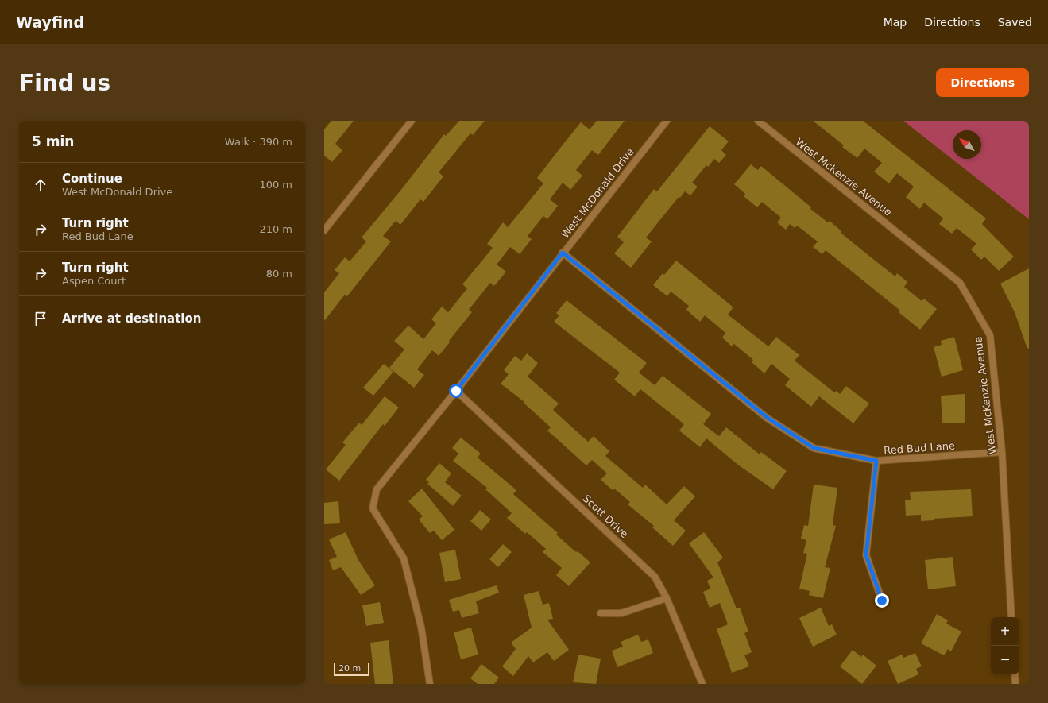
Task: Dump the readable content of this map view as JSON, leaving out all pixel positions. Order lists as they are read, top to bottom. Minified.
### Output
{"streets":{"street":["West McKenzie Avenue","West McDonald Drive","Red Bud Lane","Scott Drive"]},"crossings":[["West McKenzie Avenue","Red Bud Lane"],["West McDonald Drive","Red Bud Lane"],["West McDonald Drive","Scott Drive"]],"scale_bar":"20 m","north":"top left","page":{"header":"Wayfind","nav":["Map","Directions","Saved"],"buttons":"Directions","title":"Find us","heading":["5 min","Walk · 390 m"],"list":[["Continue","West McDonald Drive","100 m"],["Turn right","Red Bud Lane","210 m"],["Turn right","Aspen Court","80 m"],"Arrive at destination"],"map_buttons":["+","−"],"scale":"20 m"}}
